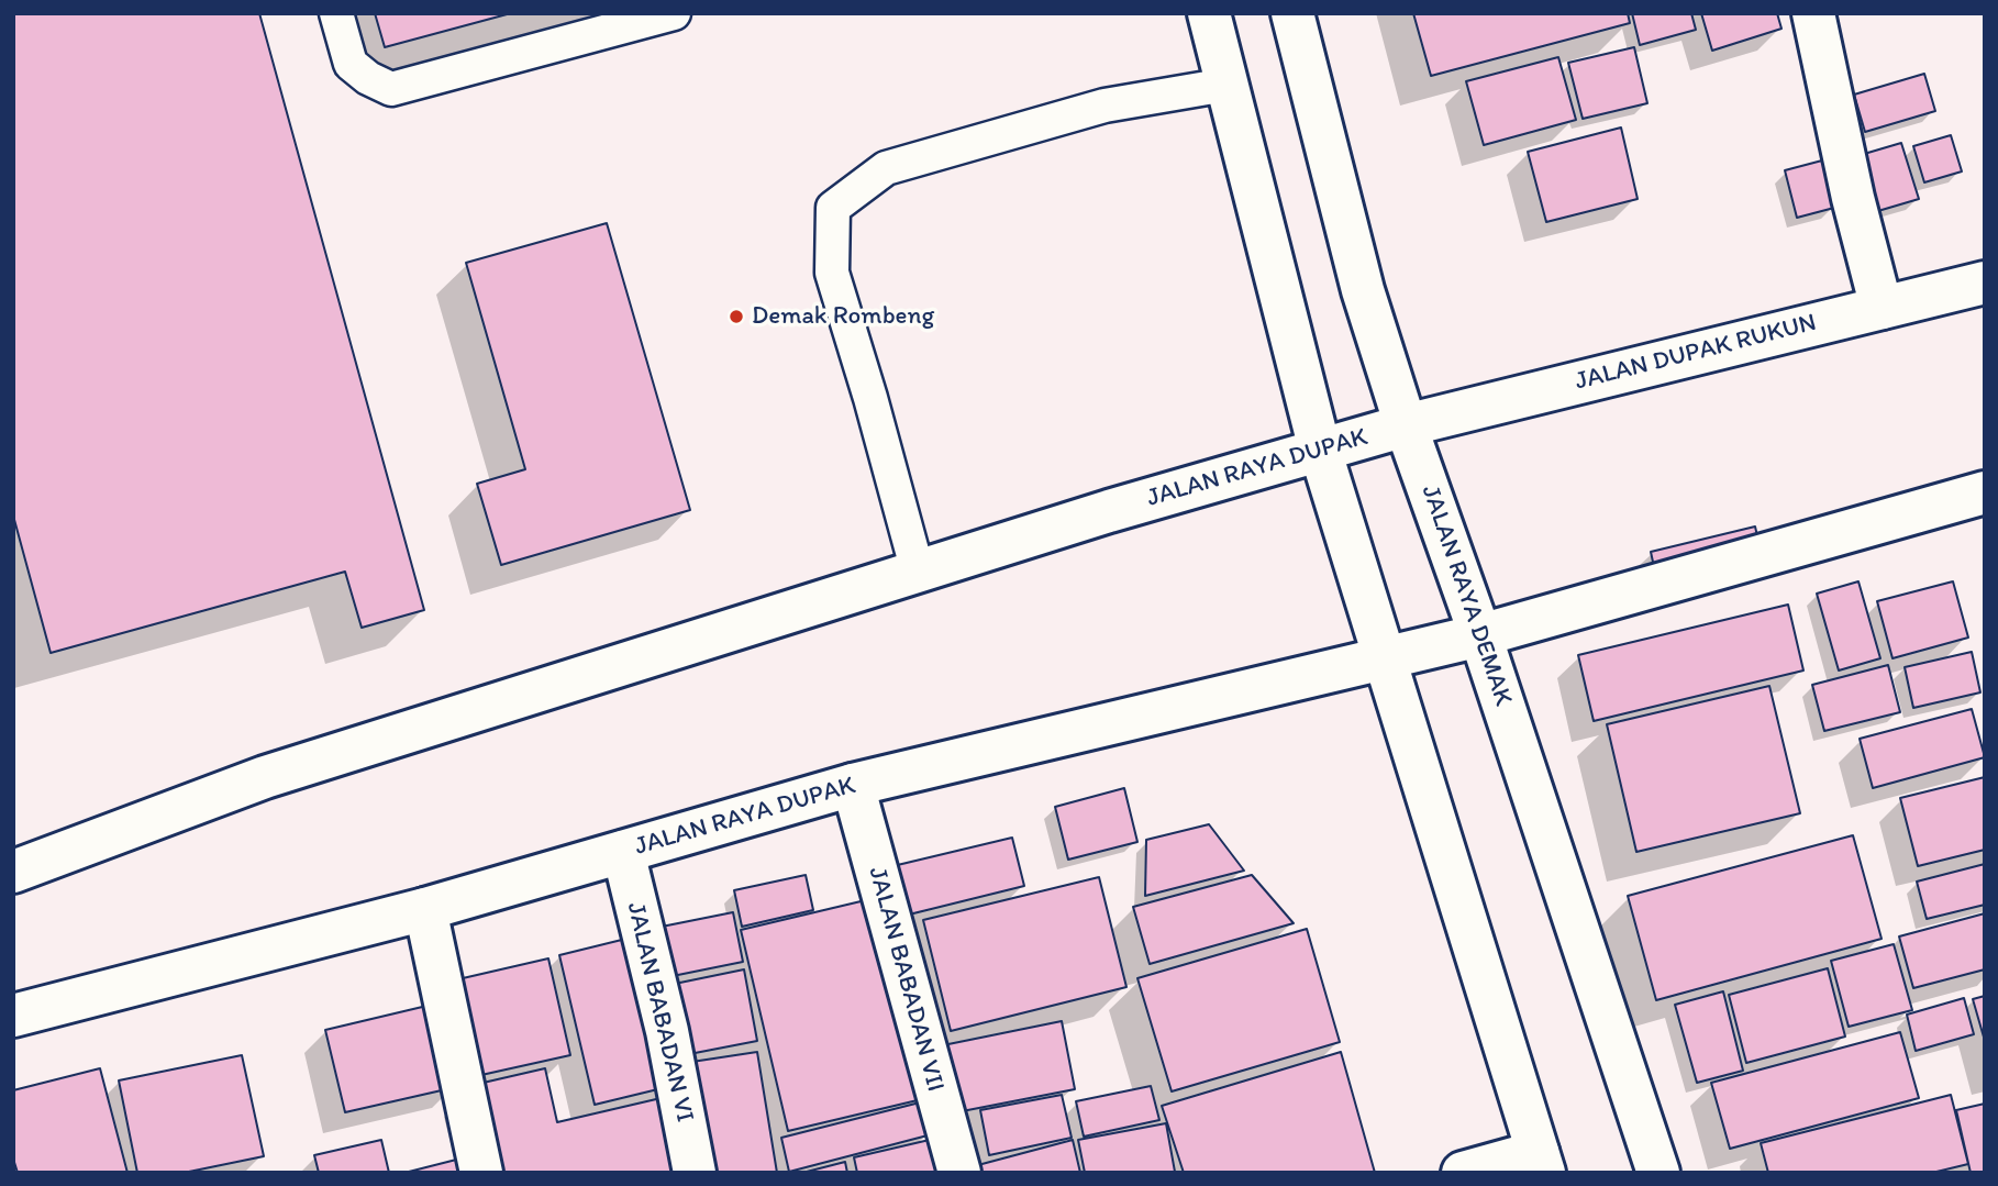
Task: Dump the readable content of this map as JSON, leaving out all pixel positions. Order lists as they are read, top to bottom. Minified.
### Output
{"streets":{"main road":["JALAN DUPAK RUKUN","JALAN RAYA DUPAK","JALAN RAYA DEMAK","JALAN BABADAN VII","JALAN BABADAN VI"]},"crossings":[["JALAN DUPAK RUKUN","JALAN RAYA DUPAK"],["JALAN DUPAK RUKUN","JALAN RAYA DEMAK"],["JALAN RAYA DUPAK","JALAN RAYA DEMAK"],["JALAN RAYA DUPAK","JALAN BABADAN VII"],["JALAN RAYA DUPAK","JALAN BABADAN VI"]],"places":["Demak Rombeng"]}
